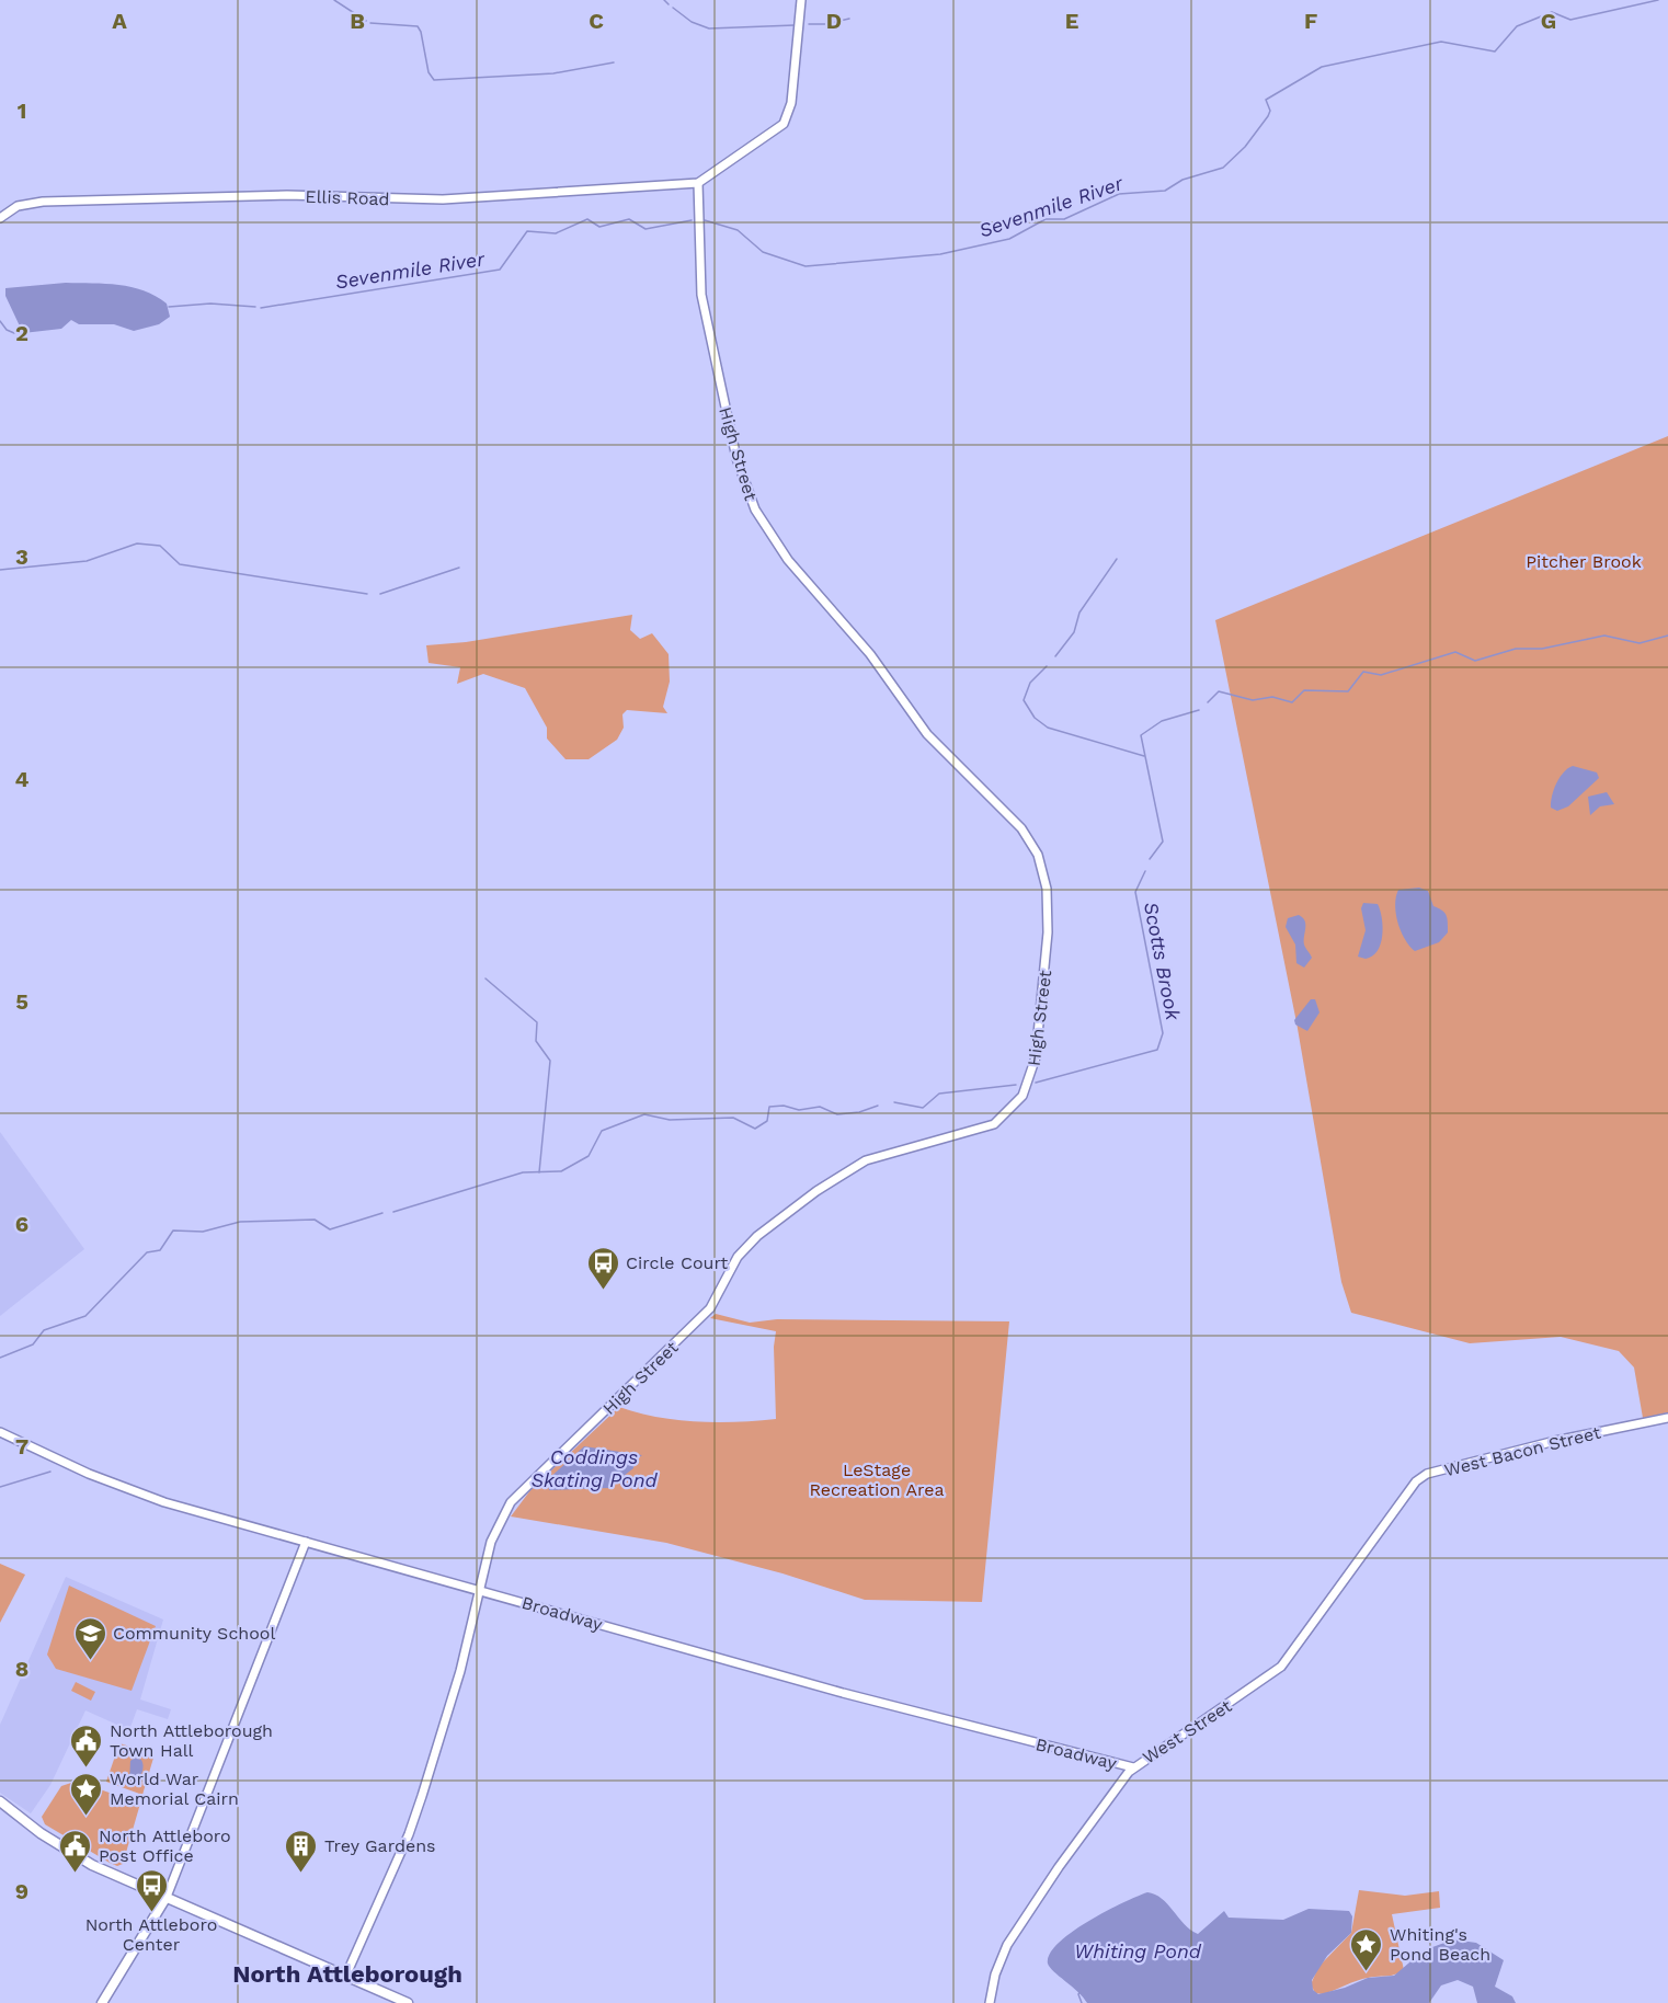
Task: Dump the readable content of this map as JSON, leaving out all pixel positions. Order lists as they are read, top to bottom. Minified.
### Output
{"streets":{"street":["Ellis Road","High Street","West Bacon Street","Broadway","West Street"]},"crossings":[["Ellis Road","High Street"],["High Street","Broadway"],["West Bacon Street","West Street"],["Broadway","West Street"]],"districts":["North Attleborough"],"water":["Sevenmile River","Scotts Brook","Coddings Skating Pond","Whiting Pond"],"parks":["Pitcher Brook","LeStage Recreation Area"],"places":{"bus stop":["Circle Court","North Attleboro Center"],"school or university":["Community School"],"public building":["North Attleborough Town Hall","North Attleboro Post Office"],"place":["World War Memorial Cairn","Whiting's Pond Beach"],"building":["Trey Gardens"]},"grid":{"columns":["A","B","C","D","E","F","G"],"rows":["1","2","3","4","5","6","7","8","9"]}}
